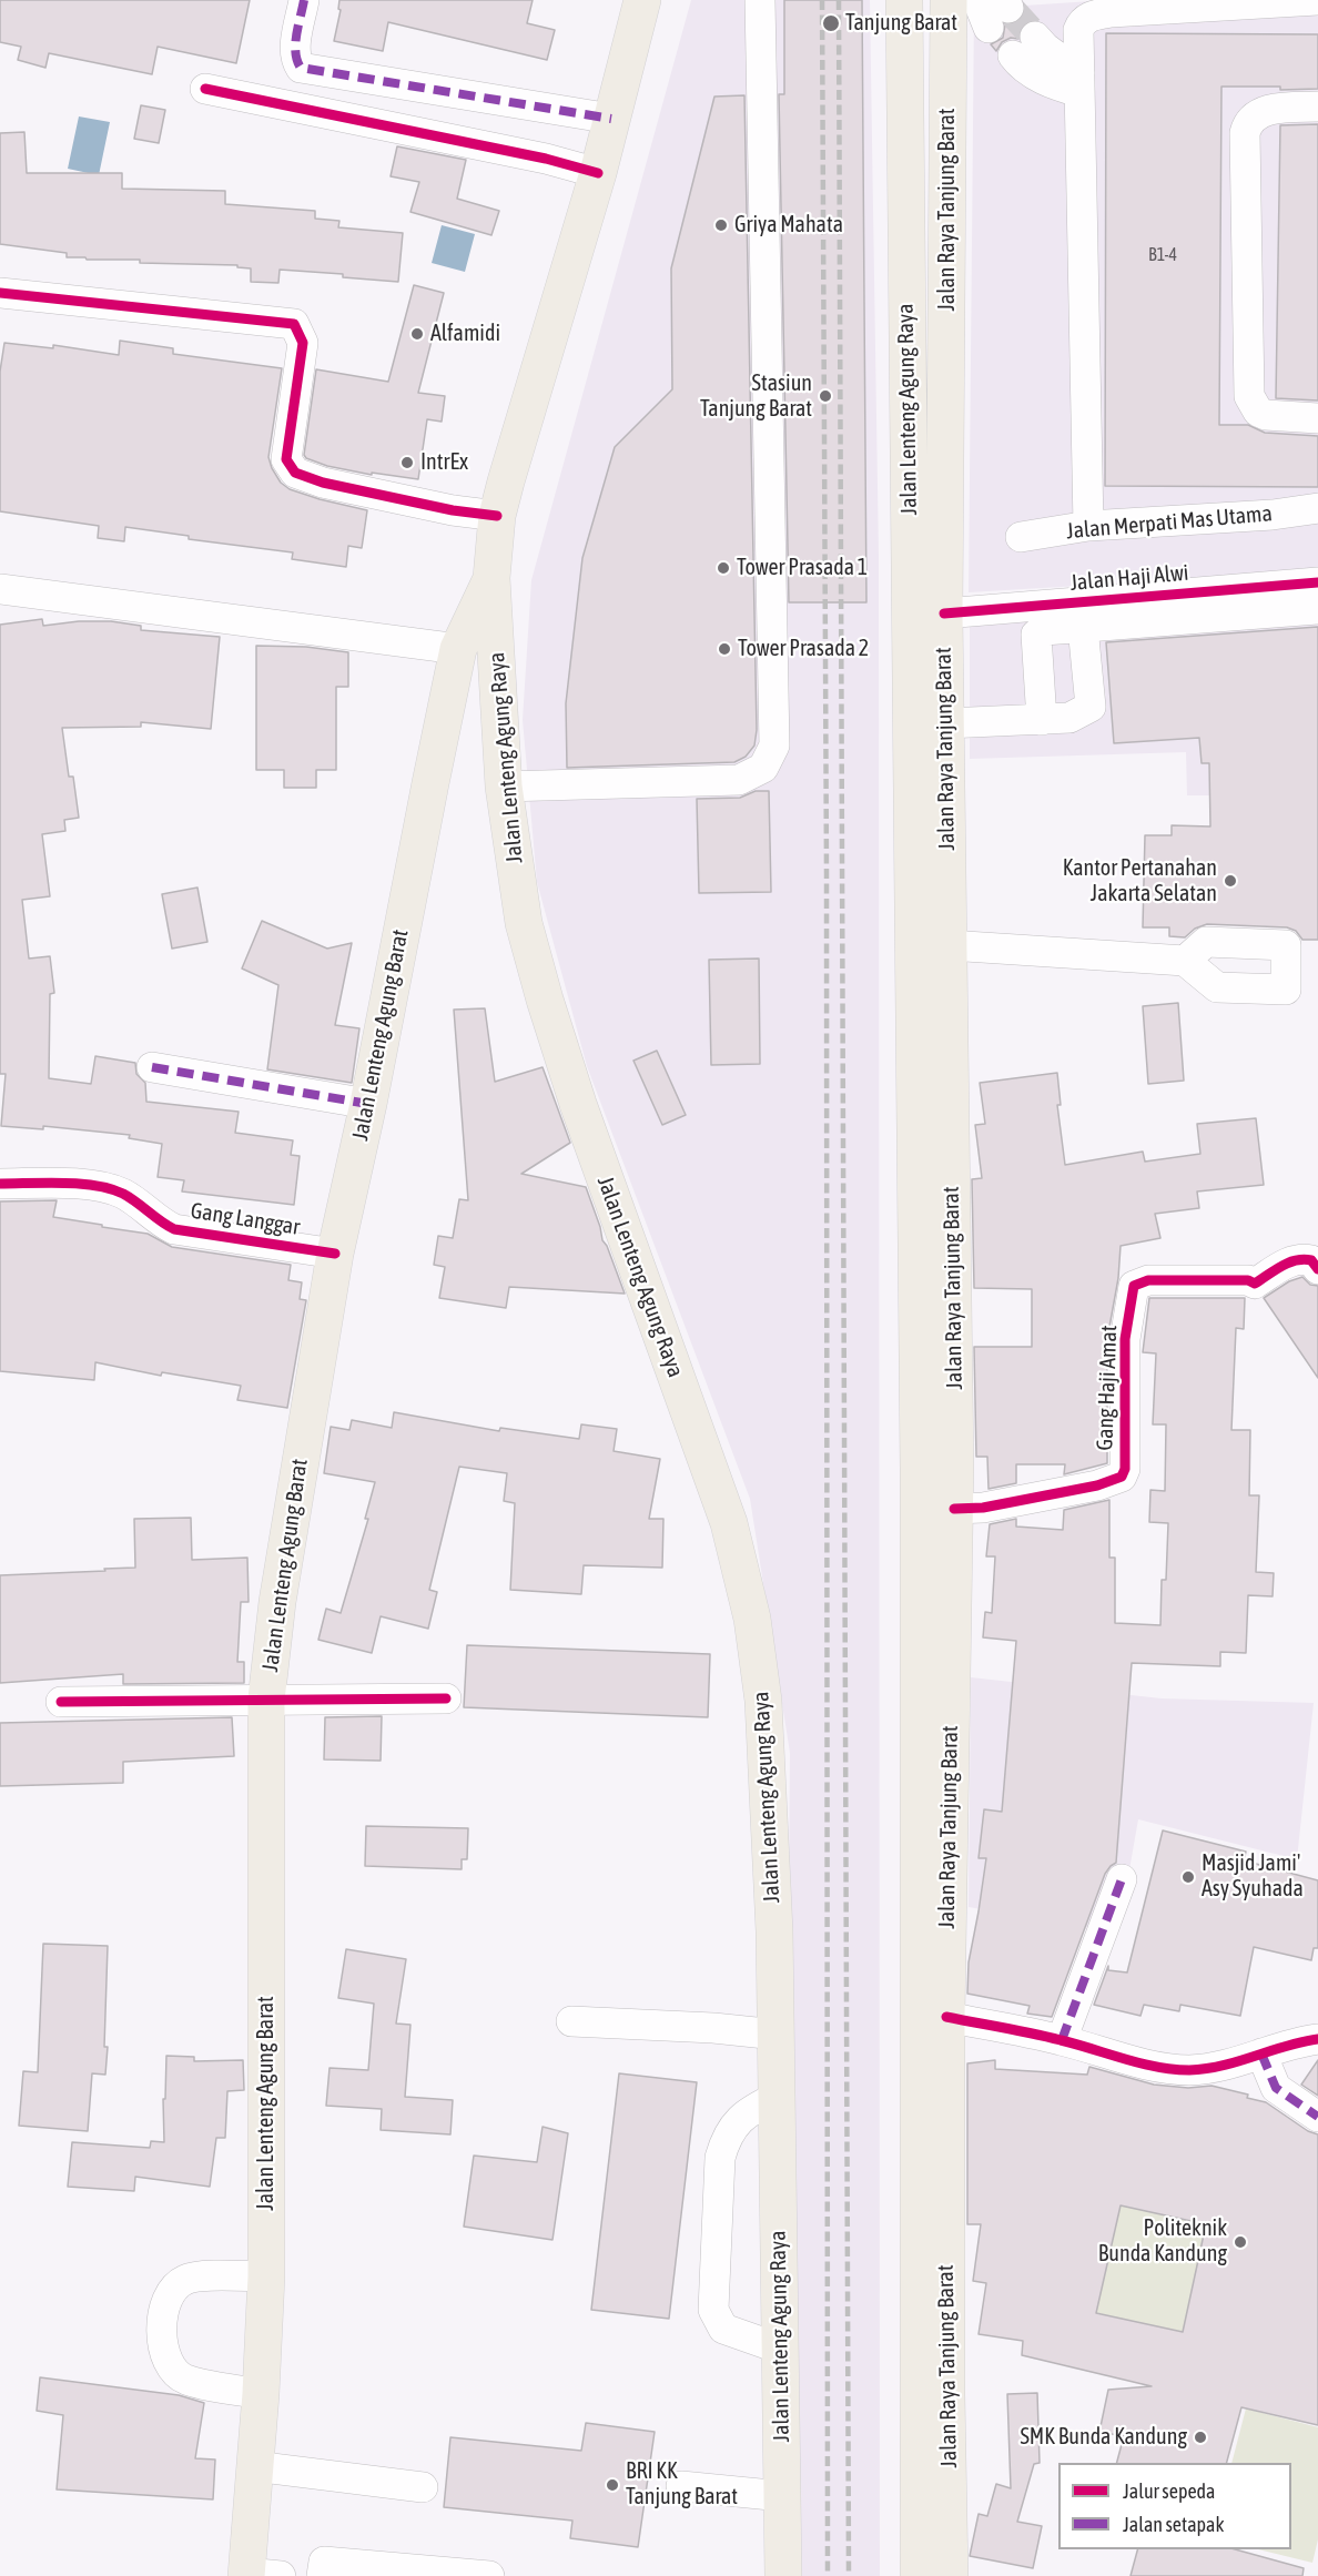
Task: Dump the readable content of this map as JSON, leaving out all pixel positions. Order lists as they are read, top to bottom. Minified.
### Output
{"streets":{"main road":["Jalan Raya Tanjung Barat","Jalan Lenteng Agung Raya","Jalan Lenteng Agung Barat"],"street":["Jalan Merpati Mas Utama","Jalan Haji Alwi","Gang Langgar","Gang Haji Amat"]},"crossings":[["Jalan Raya Tanjung Barat","Jalan Haji Alwi"],["Jalan Raya Tanjung Barat","Gang Haji Amat"],["Jalan Lenteng Agung Raya","Jalan Lenteng Agung Barat"],["Jalan Lenteng Agung Barat","Gang Langgar"]],"places":["Tanjung Barat","Griya Mahata","Alfamidi","Stasiun Tanjung Barat","IntrEx","Tower Prasada 1","Tower Prasada 2","Kantor Pertanahan Jakarta Selatan","Masjid Jami' Asy Syuhada","Politeknik Bunda Kandung","SMK Bunda Kandung","BRI KK Tanjung Barat"],"house_numbers":["B1-4"],"legend":["Jalur sepeda","Jalan setapak"]}
